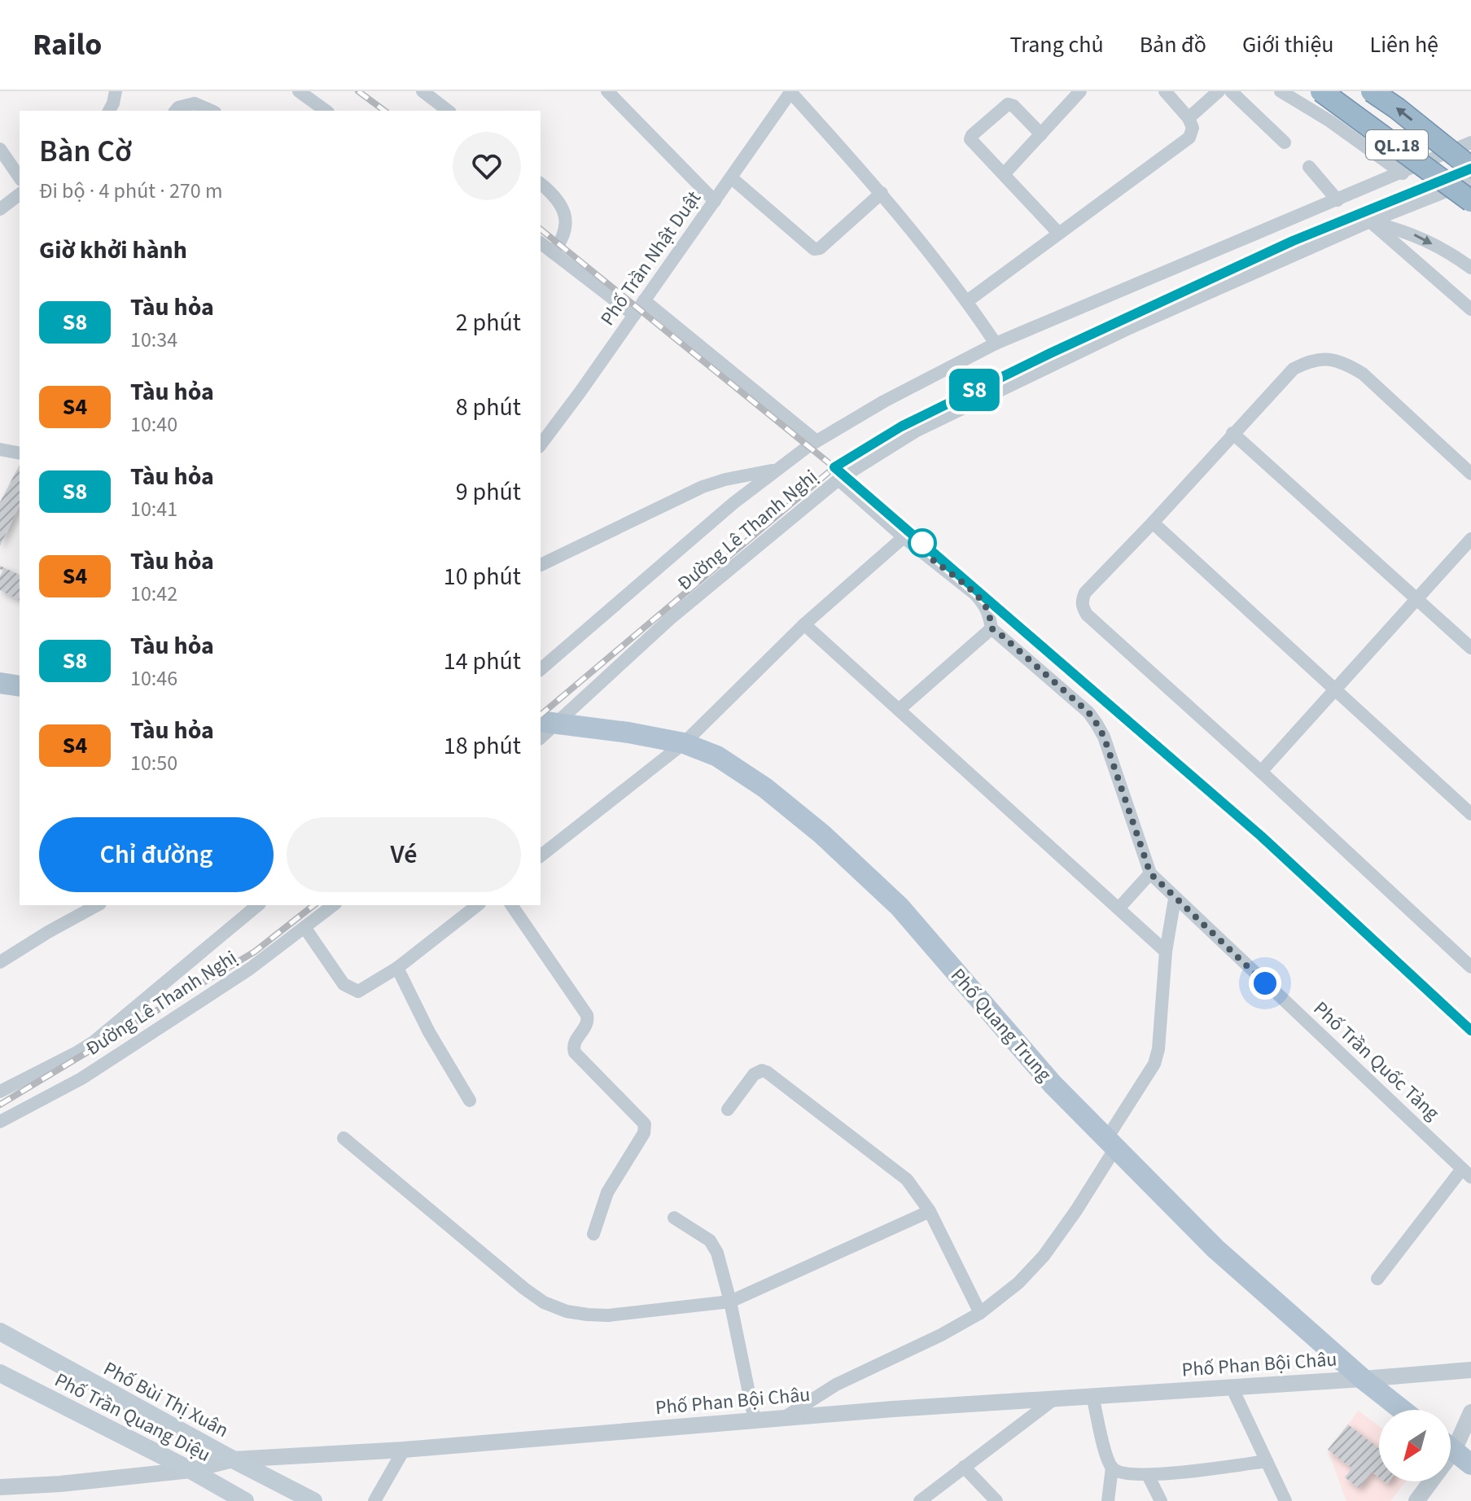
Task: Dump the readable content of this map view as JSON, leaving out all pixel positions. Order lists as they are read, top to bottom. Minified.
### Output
{"streets":{"highway":["QL.18"],"main road":["Phố Quang Trung","Phố Bùi Thị Xuân","Phố Trần Quang Diệu"],"street":["Phố Trần Nhật Duật","Đường Lê Thanh Nghị","Phố Trần Quốc Tảng","Phố Phan Bội Châu"]},"crossings":[["Đường Lê Thanh Nghị","Phố Quang Trung"],["Đường Lê Thanh Nghị","Phố Trần Quốc Tảng"],["Phố Quang Trung","Phố Phan Bội Châu"],["Phố Phan Bội Châu","Phố Bùi Thị Xuân"],["Phố Phan Bội Châu","Phố Trần Quang Diệu"]],"north":"bottom left","page":{"header":"Railo","nav":["Trang chủ","Bản đồ","Giới thiệu","Liên hệ"],"on_map":"S8","heading":[["Bàn Cờ","Đi bộ · 4 phút · 270 m"],"Giờ khởi hành"],"list":[{"mark":"S8","name":"Tàu hỏa","note":"10:34","value":"2 phút"},{"mark":"S4","name":"Tàu hỏa","note":"10:40","value":"8 phút"},{"mark":"S8","name":"Tàu hỏa","note":"10:41","value":"9 phút"},{"mark":"S4","name":"Tàu hỏa","note":"10:42","value":"10 phút"},{"mark":"S8","name":"Tàu hỏa","note":"10:46","value":"14 phút"},{"mark":"S4","name":"Tàu hỏa","note":"10:50","value":"18 phút"}],"buttons":["Chỉ đường","Vé"]}}
